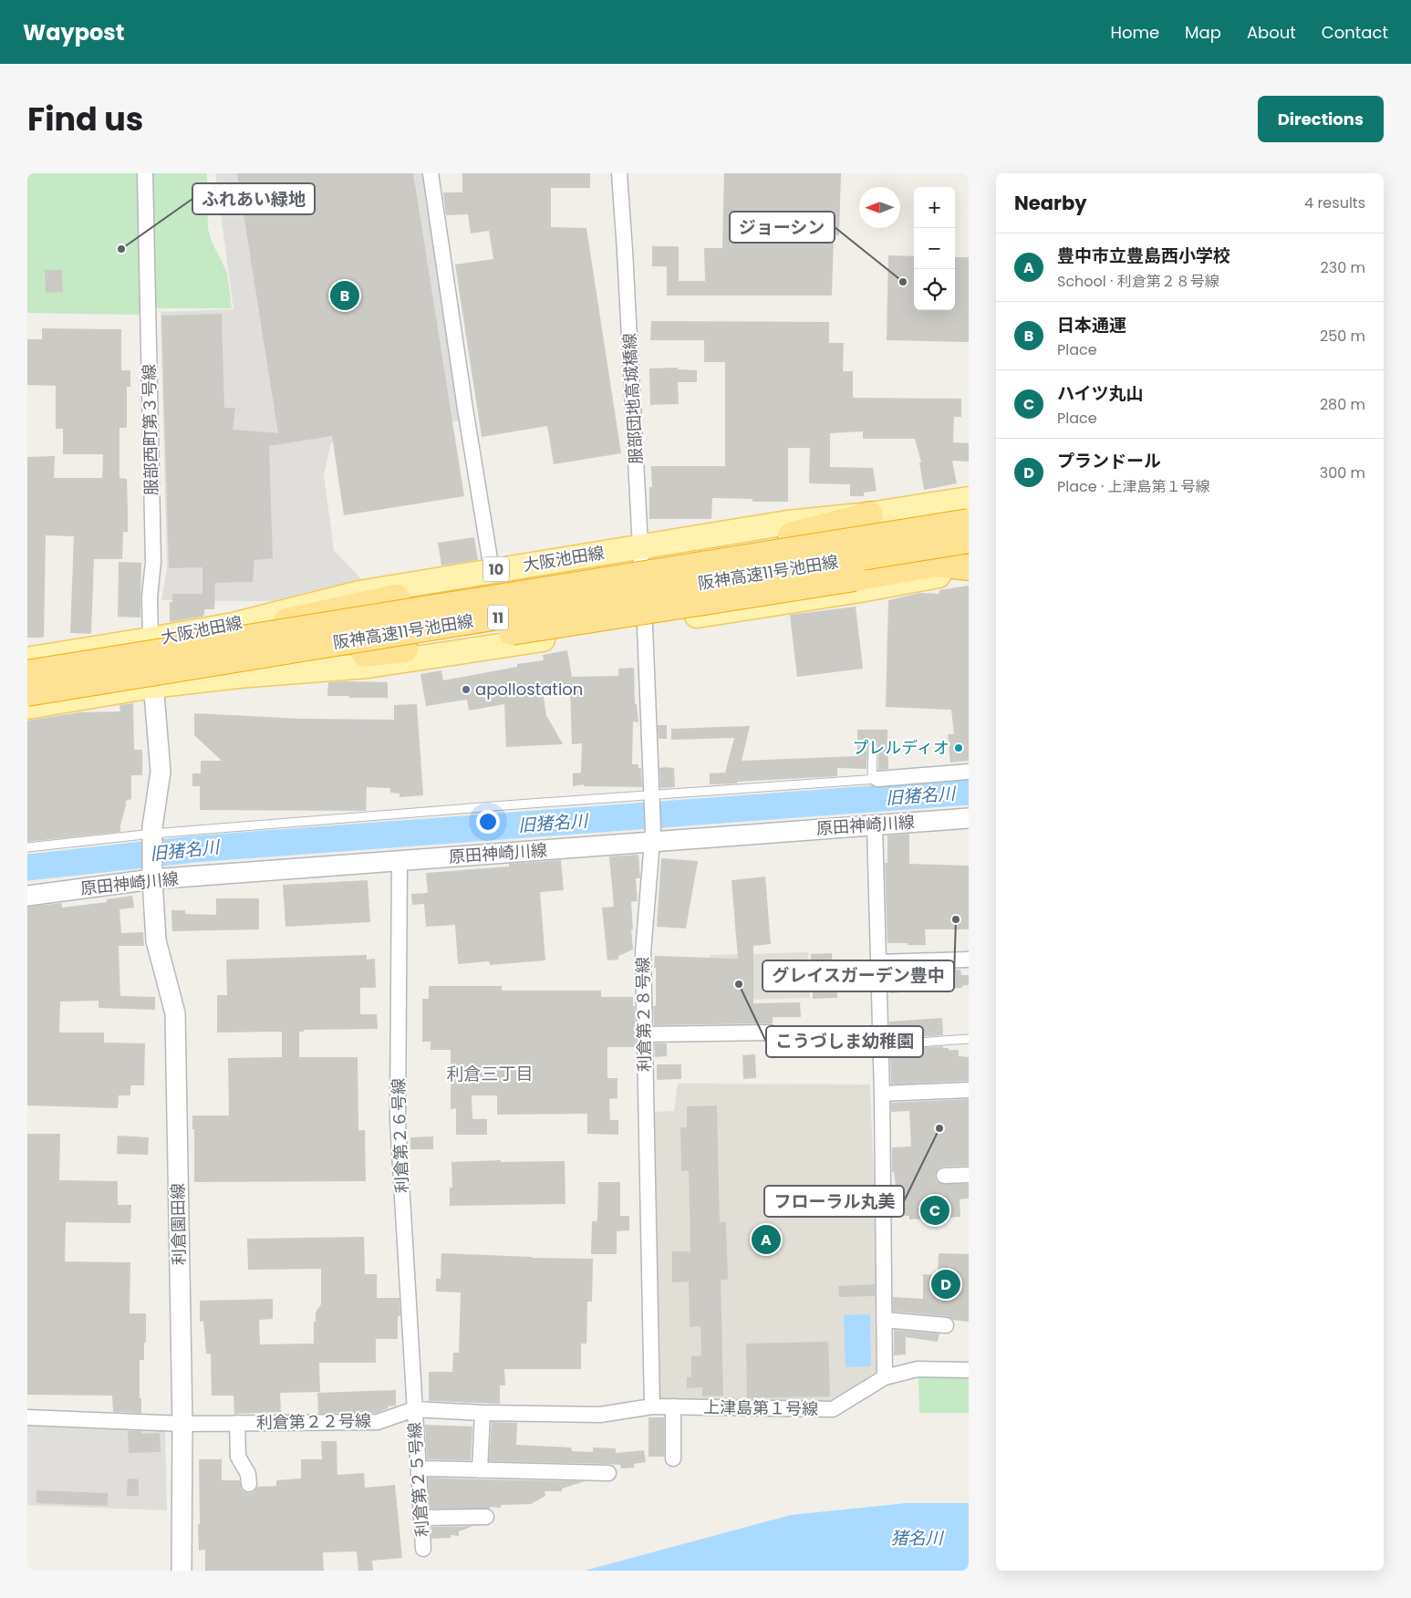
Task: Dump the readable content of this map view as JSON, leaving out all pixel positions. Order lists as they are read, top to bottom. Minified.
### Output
{"streets":{"highway":["阪神高速11号池田線","11"],"main road":["大阪池田線","10"],"street":["服部団地高城橋線","服部西町第３号線","原田神崎川線","利倉第２８号線","利倉第２６号線","利倉園田線","上津島第１号線","利倉第２２号線","利倉第２５号線"]},"crossings":[["服部団地高城橋線","大阪池田線"],["服部団地高城橋線","利倉第２８号線"],["服部西町第３号線","大阪池田線"],["服部西町第３号線","阪神高速11号池田線"],["服部西町第３号線","11"],["服部西町第３号線","利倉園田線"],["大阪池田線","11"],["阪神高速11号池田線","11"],["原田神崎川線","利倉第２８号線"],["原田神崎川線","利倉第２６号線"],["原田神崎川線","利倉園田線"],["利倉第２８号線","上津島第１号線"],["利倉第２８号線","利倉第２２号線"],["利倉第２６号線","利倉第２２号線"],["利倉第２６号線","利倉第２５号線"],["利倉園田線","利倉第２２号線"],["上津島第１号線","利倉第２２号線"],["利倉第２２号線","利倉第２５号線"]],"districts":["利倉三丁目"],"water":["旧猪名川","猪名川"],"places":["ふれあい緑地","ジョーシン","apollostation","プレルディオ","グレイスガーデン豊中","こうづしま幼稚園","フローラル丸美"],"north":"left","page":{"header":"Waypost","nav":["Home","Map","About","Contact"],"title":"Find us","buttons":"Directions","heading":["Nearby","4 results"],"map_buttons":["+","−"],"list":[{"mark":"A","name":"豊中市立豊島西小学校","note":"School · 利倉第２８号線","value":"230 m"},{"mark":"B","name":"日本通運","note":"Place","value":"250 m"},{"mark":"C","name":"ハイツ丸山","note":"Place","value":"280 m"},{"mark":"D","name":"プランドール","note":"Place · 上津島第１号線","value":"300 m"}],"pins":["B","C","A","D"]}}
